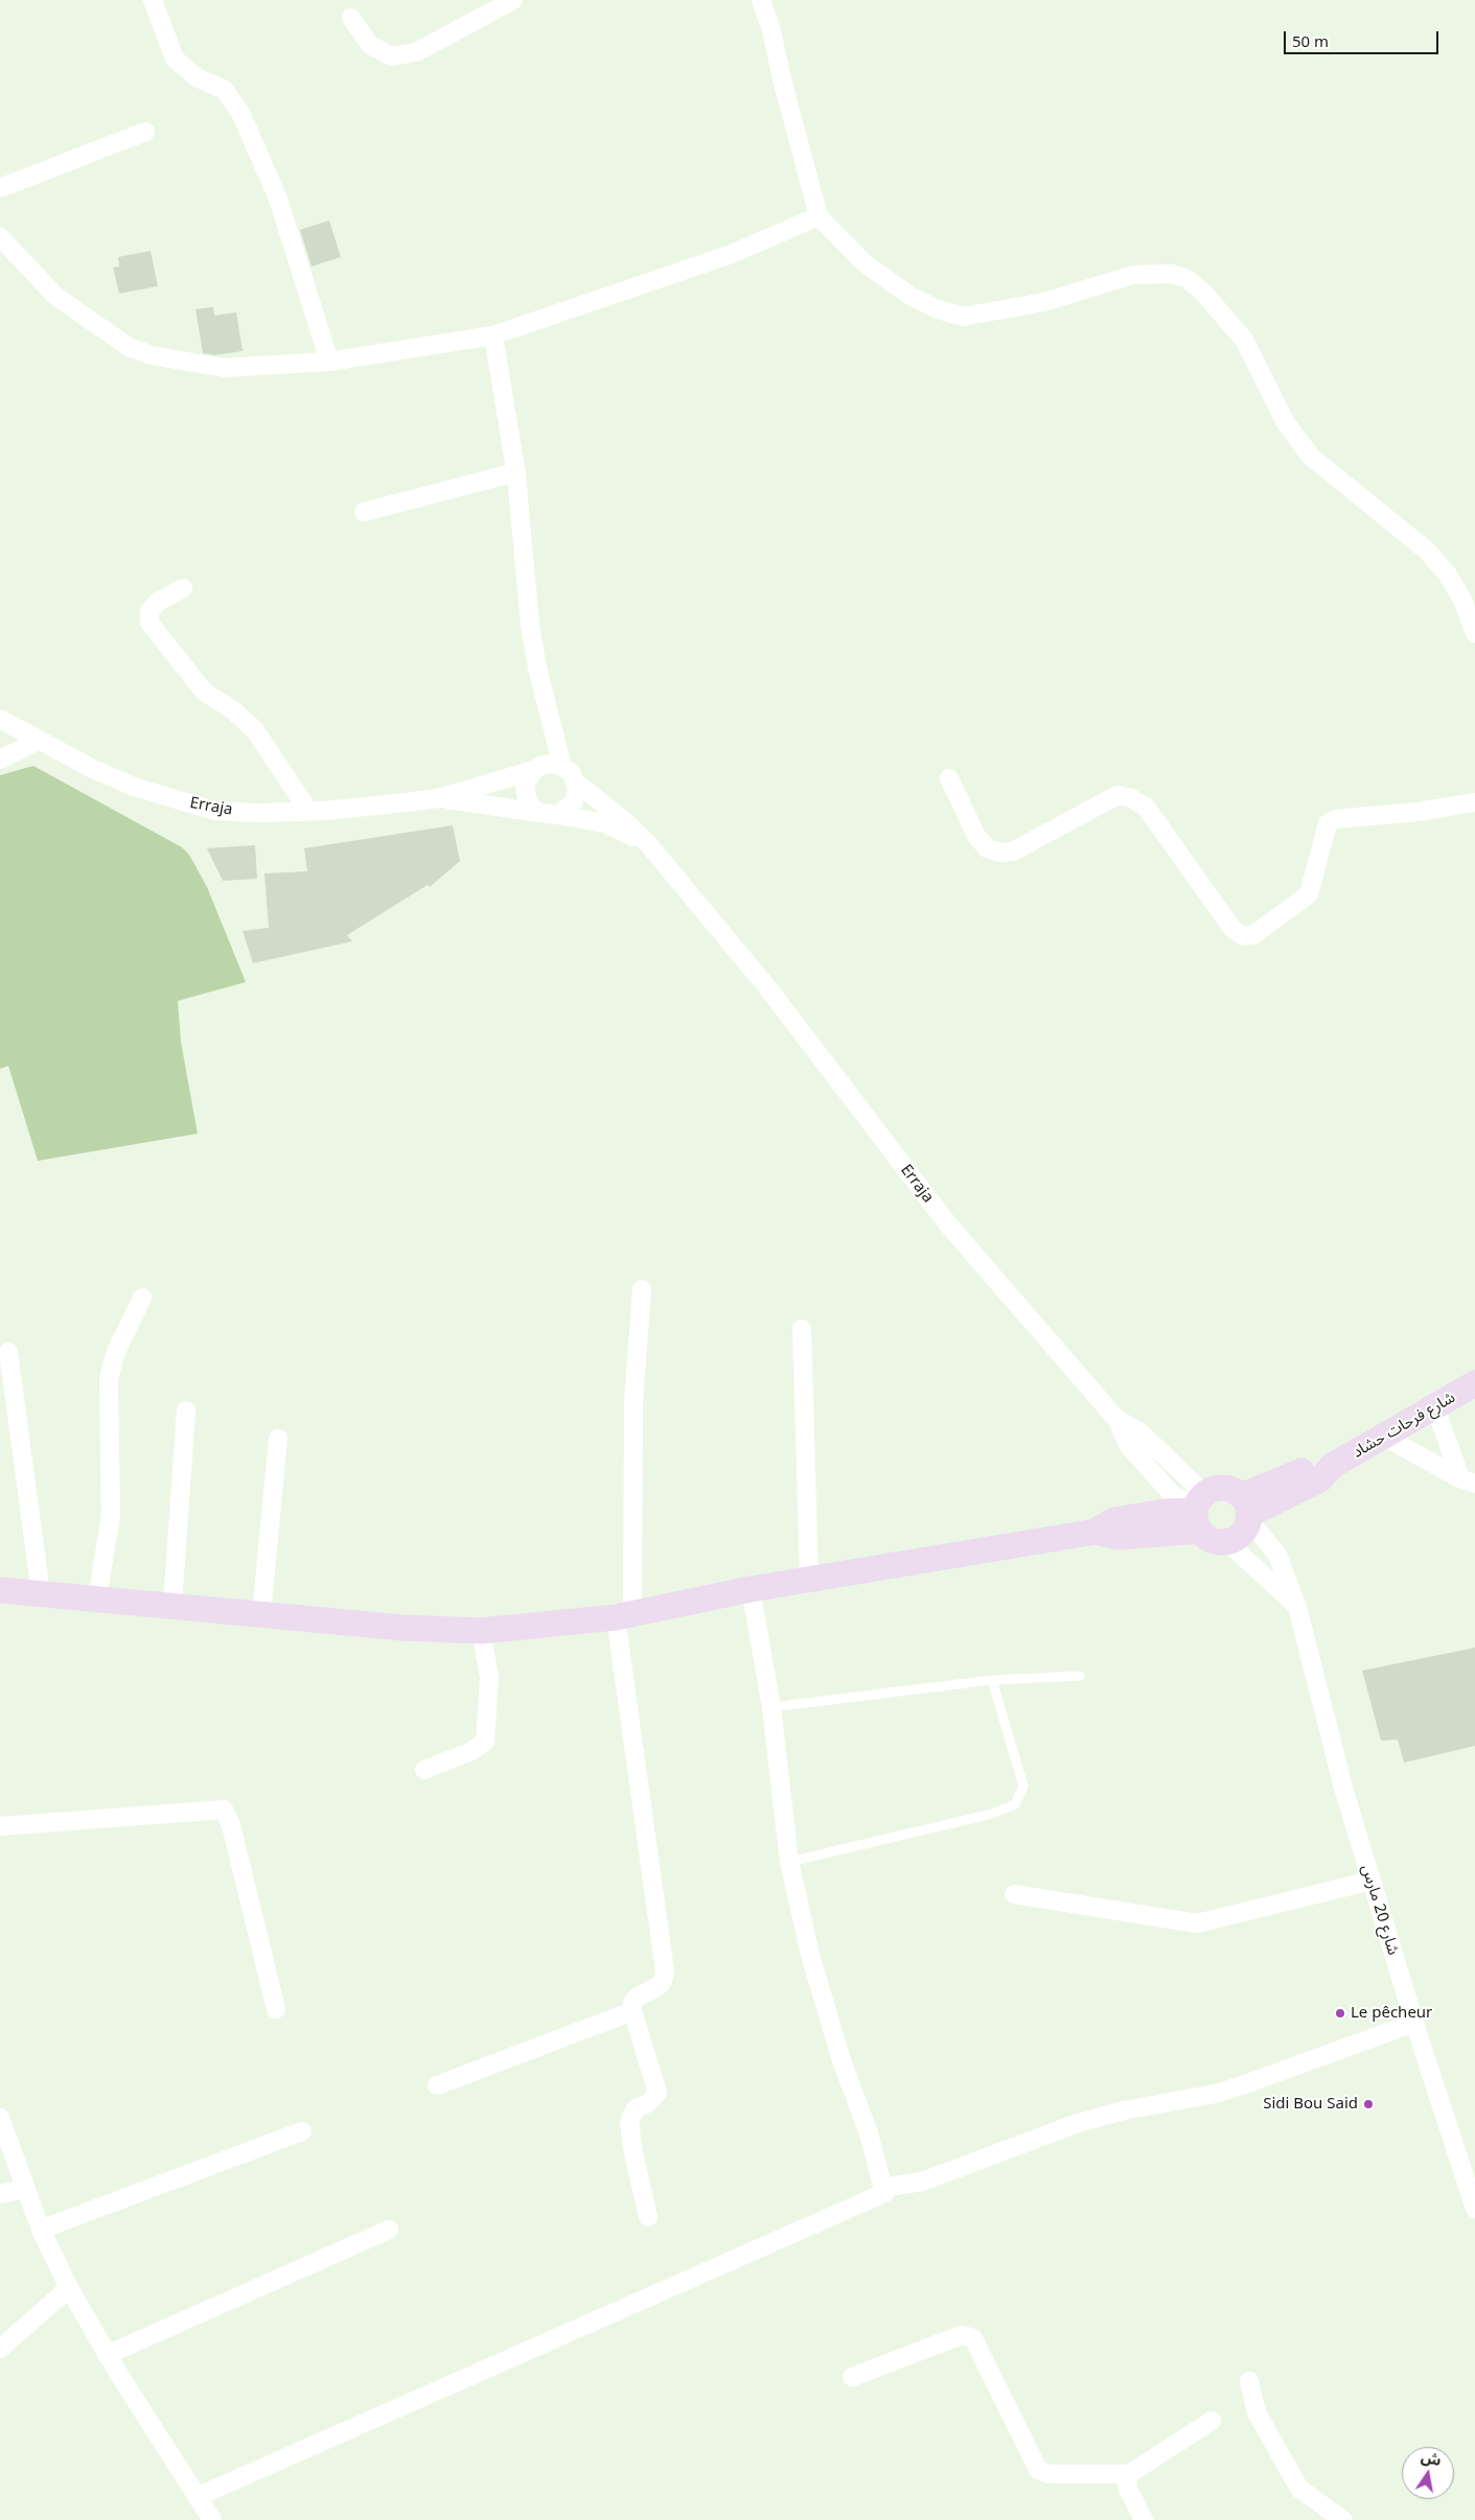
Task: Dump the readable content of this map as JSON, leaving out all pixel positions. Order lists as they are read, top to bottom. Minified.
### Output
{"streets":{"main road":["شارع فرحات حشاد"],"street":["Erraja","شارع 20 مارس"]},"crossings":[["Erraja","شارع فرحات حشاد"],["Erraja","شارع 20 مارس"],["شارع فرحات حشاد","شارع 20 مارس"]],"places":["Le pêcheur","Sidi Bou Said"],"scale_bar":"50 m","north":"top"}
